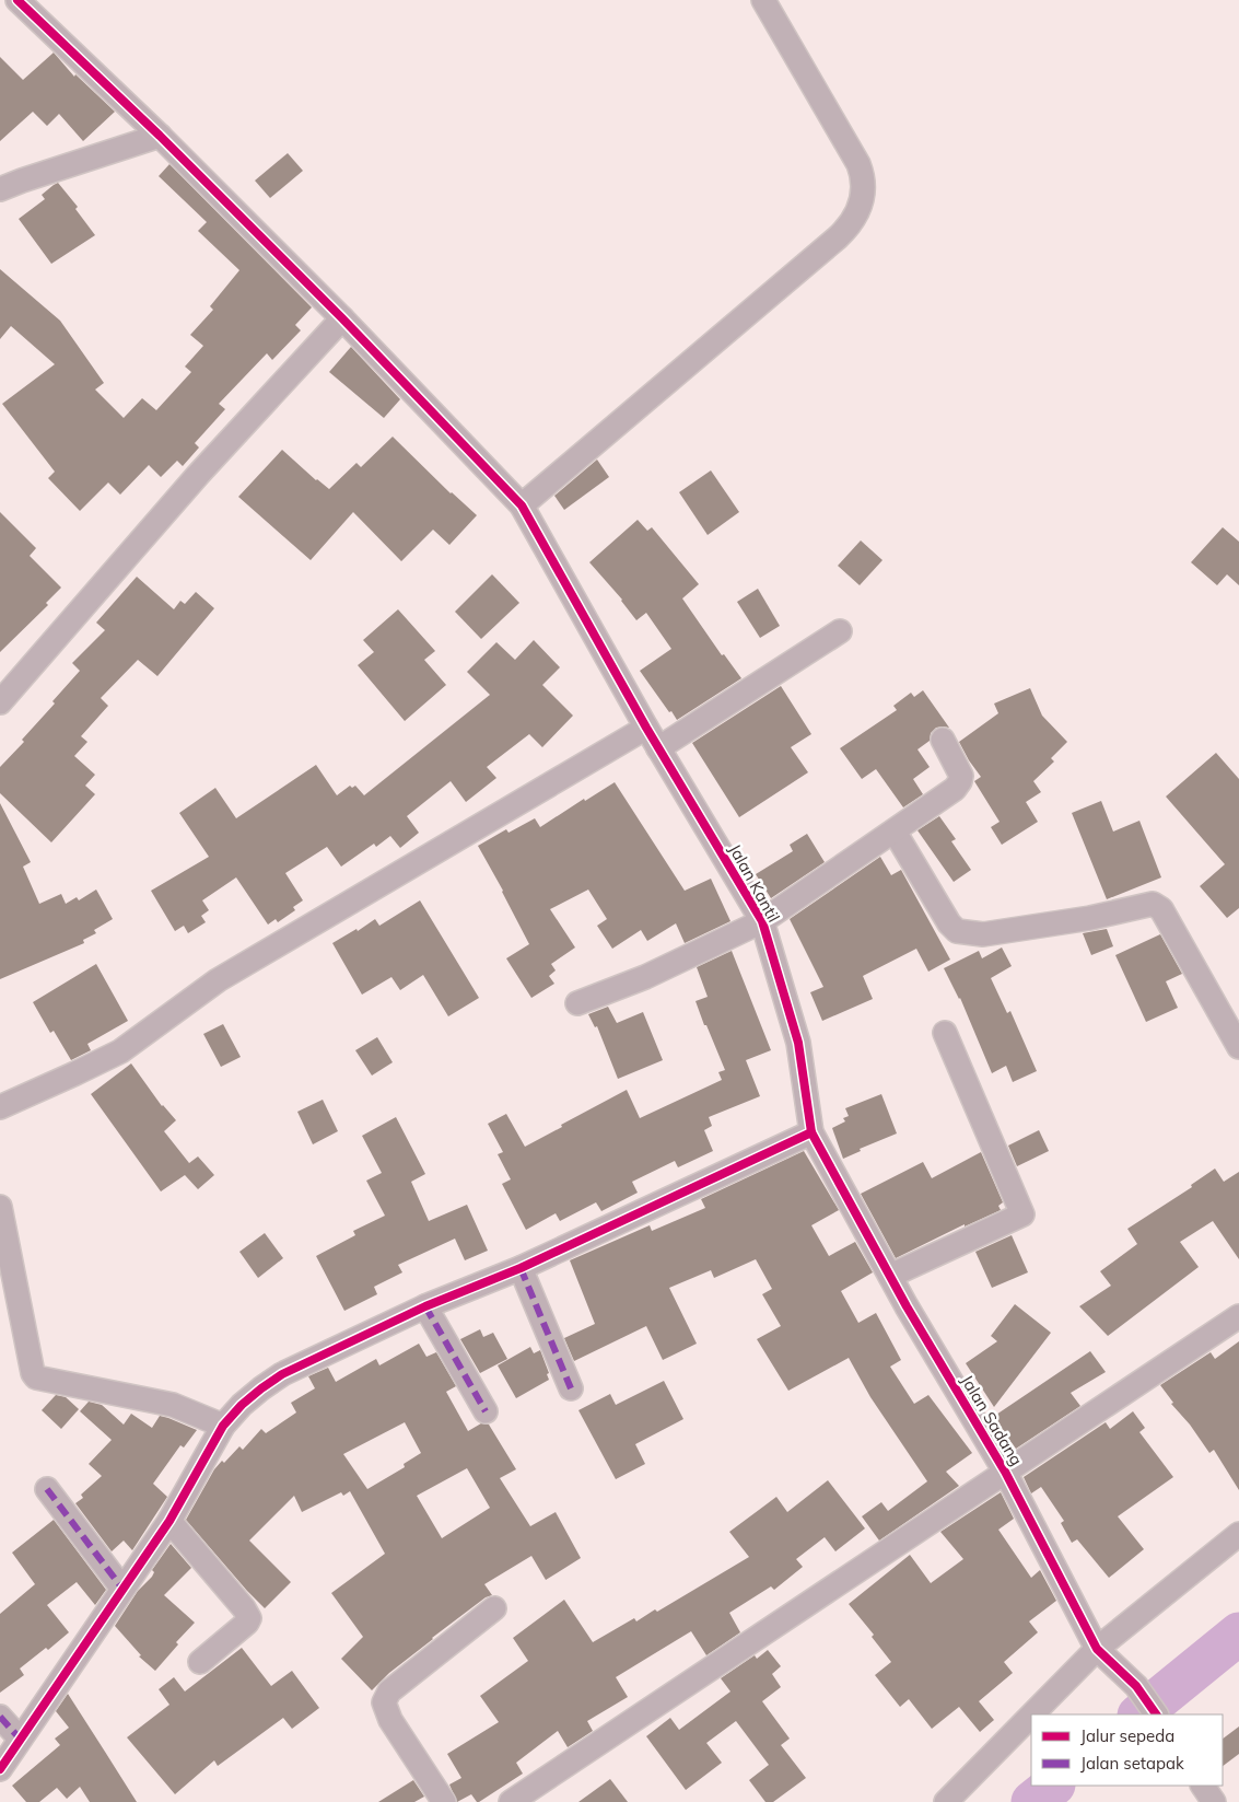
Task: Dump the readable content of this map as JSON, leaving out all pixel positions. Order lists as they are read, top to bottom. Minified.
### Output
{"streets":{"street":["Jalan Kantil","Jalan Sadang"]},"crossings":[["Jalan Kantil","Jalan Sadang"]],"legend":["Jalur sepeda","Jalan setapak"]}
